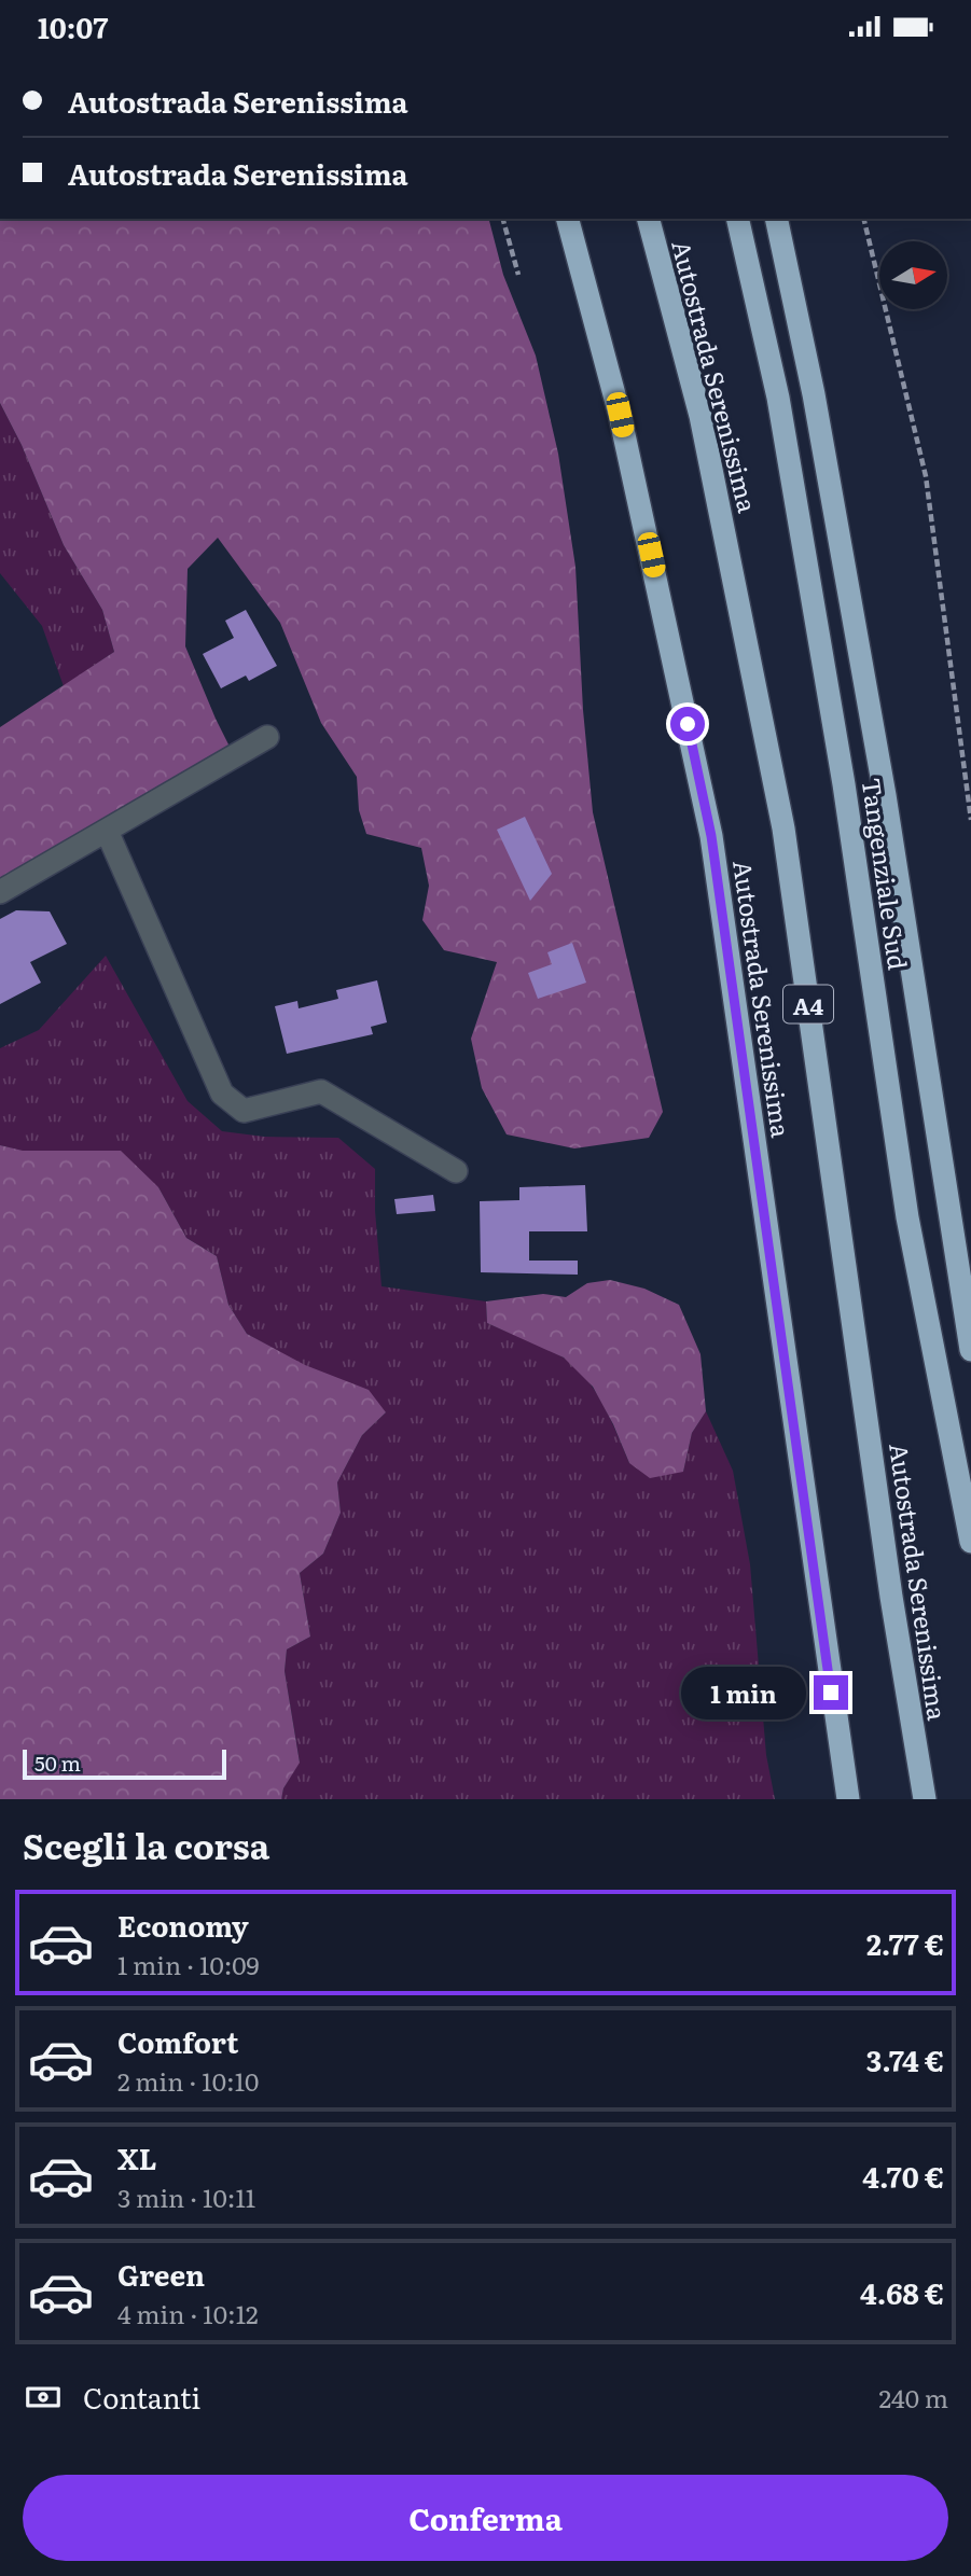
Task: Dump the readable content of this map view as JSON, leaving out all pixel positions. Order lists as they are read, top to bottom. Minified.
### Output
{"streets":{"highway":["Autostrada Serenissima","Tangenziale Sud","A4"]},"scale_bar":"50 m","north":"right","page":{"status":"10:07","banner":["Autostrada Serenissima","Autostrada Serenissima"],"bubble":"1 min","scale":"50 m","heading":"Scegli la corsa","list":[{"name":"Economy","note":"1 min · 10:09","value":"2.77 €"},{"name":"Comfort","note":"2 min · 10:10","value":"3.74 €"},{"name":"XL","note":"3 min · 10:11","value":"4.70 €"},{"name":"Green","note":"4 min · 10:12","value":"4.68 €"}],"pay":["Contanti","240 m"],"buttons":"Conferma"}}
